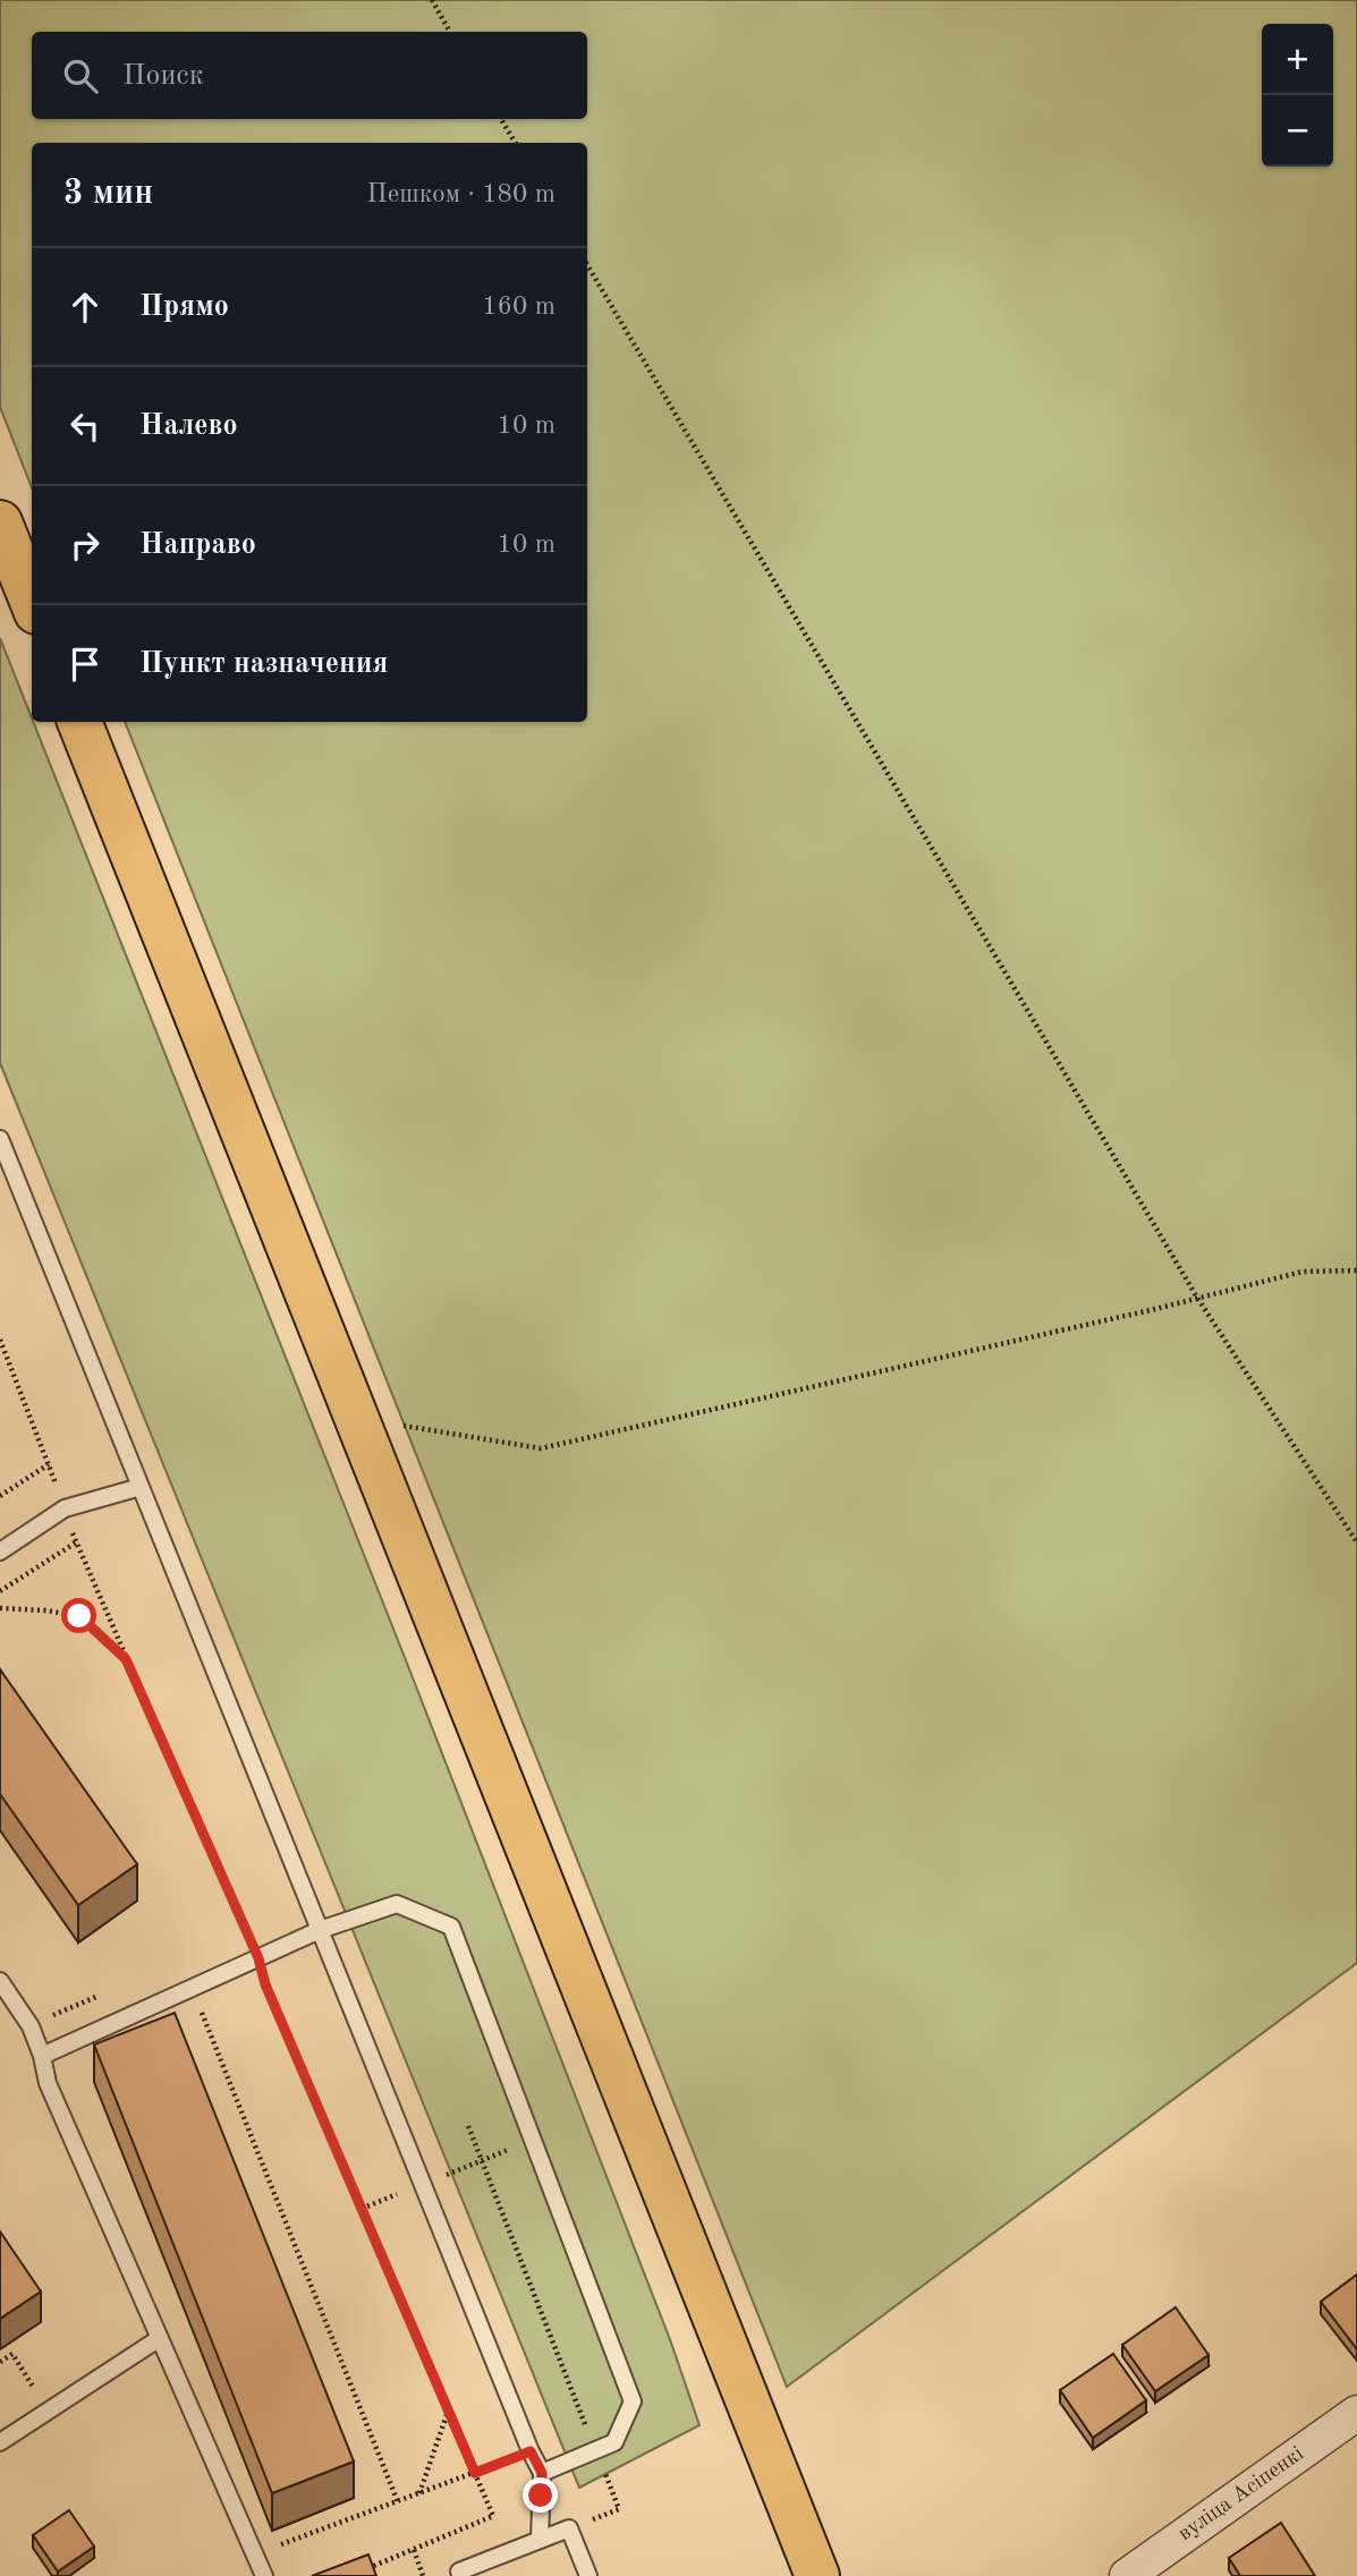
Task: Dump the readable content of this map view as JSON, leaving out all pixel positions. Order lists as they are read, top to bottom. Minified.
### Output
{"streets":{"street":["вуліца Асіпенкі"]},"page":{"map_buttons":["+","−"],"search":"Поиск","heading":["3 мин","Пешком · 180 m"],"list":[["Прямо","160 m"],["Налево","10 m"],["Направо","10 m"],"Пункт назначения"]}}
